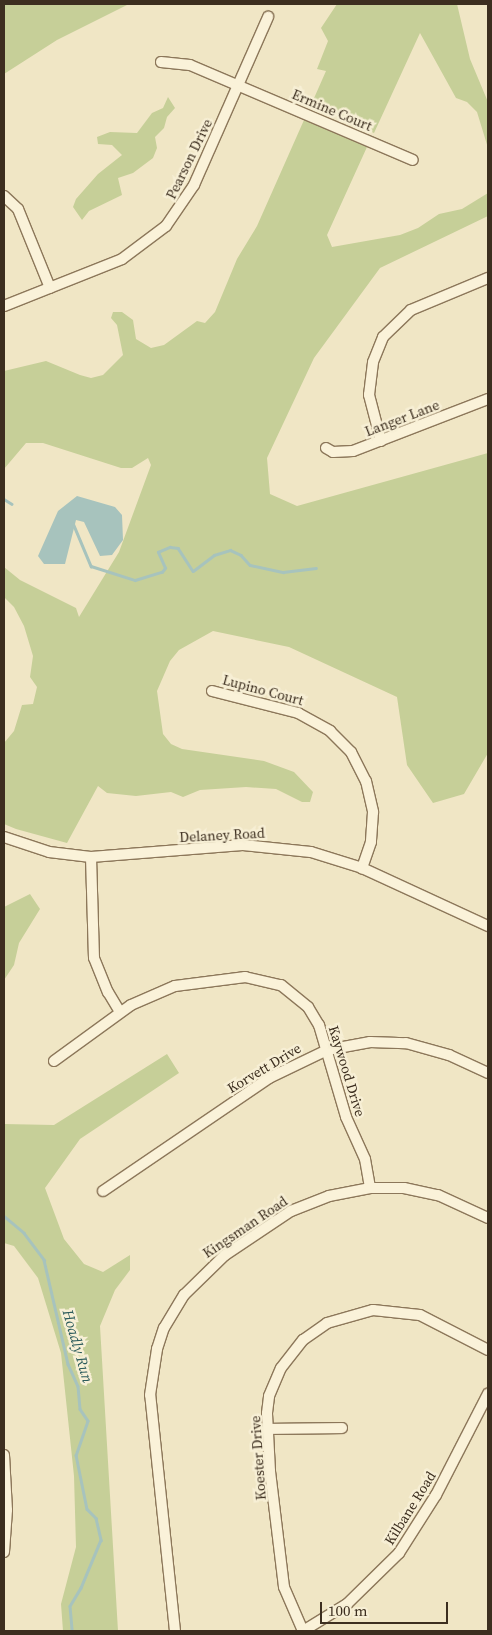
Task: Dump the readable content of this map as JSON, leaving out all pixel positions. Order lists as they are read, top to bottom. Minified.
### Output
{"streets":{"street":["Ermine Court","Pearson Drive","Langer Lane","Lupino Court","Delaney Road","Korvett Drive","Kaywood Drive","Kingsman Road","Koester Drive","Kilbane Road"]},"crossings":[["Ermine Court","Pearson Drive"],["Lupino Court","Delaney Road"],["Korvett Drive","Kaywood Drive"],["Kaywood Drive","Kingsman Road"],["Koester Drive","Kilbane Road"]],"water":["Hoadly Run"],"scale_bar":"100 m"}
